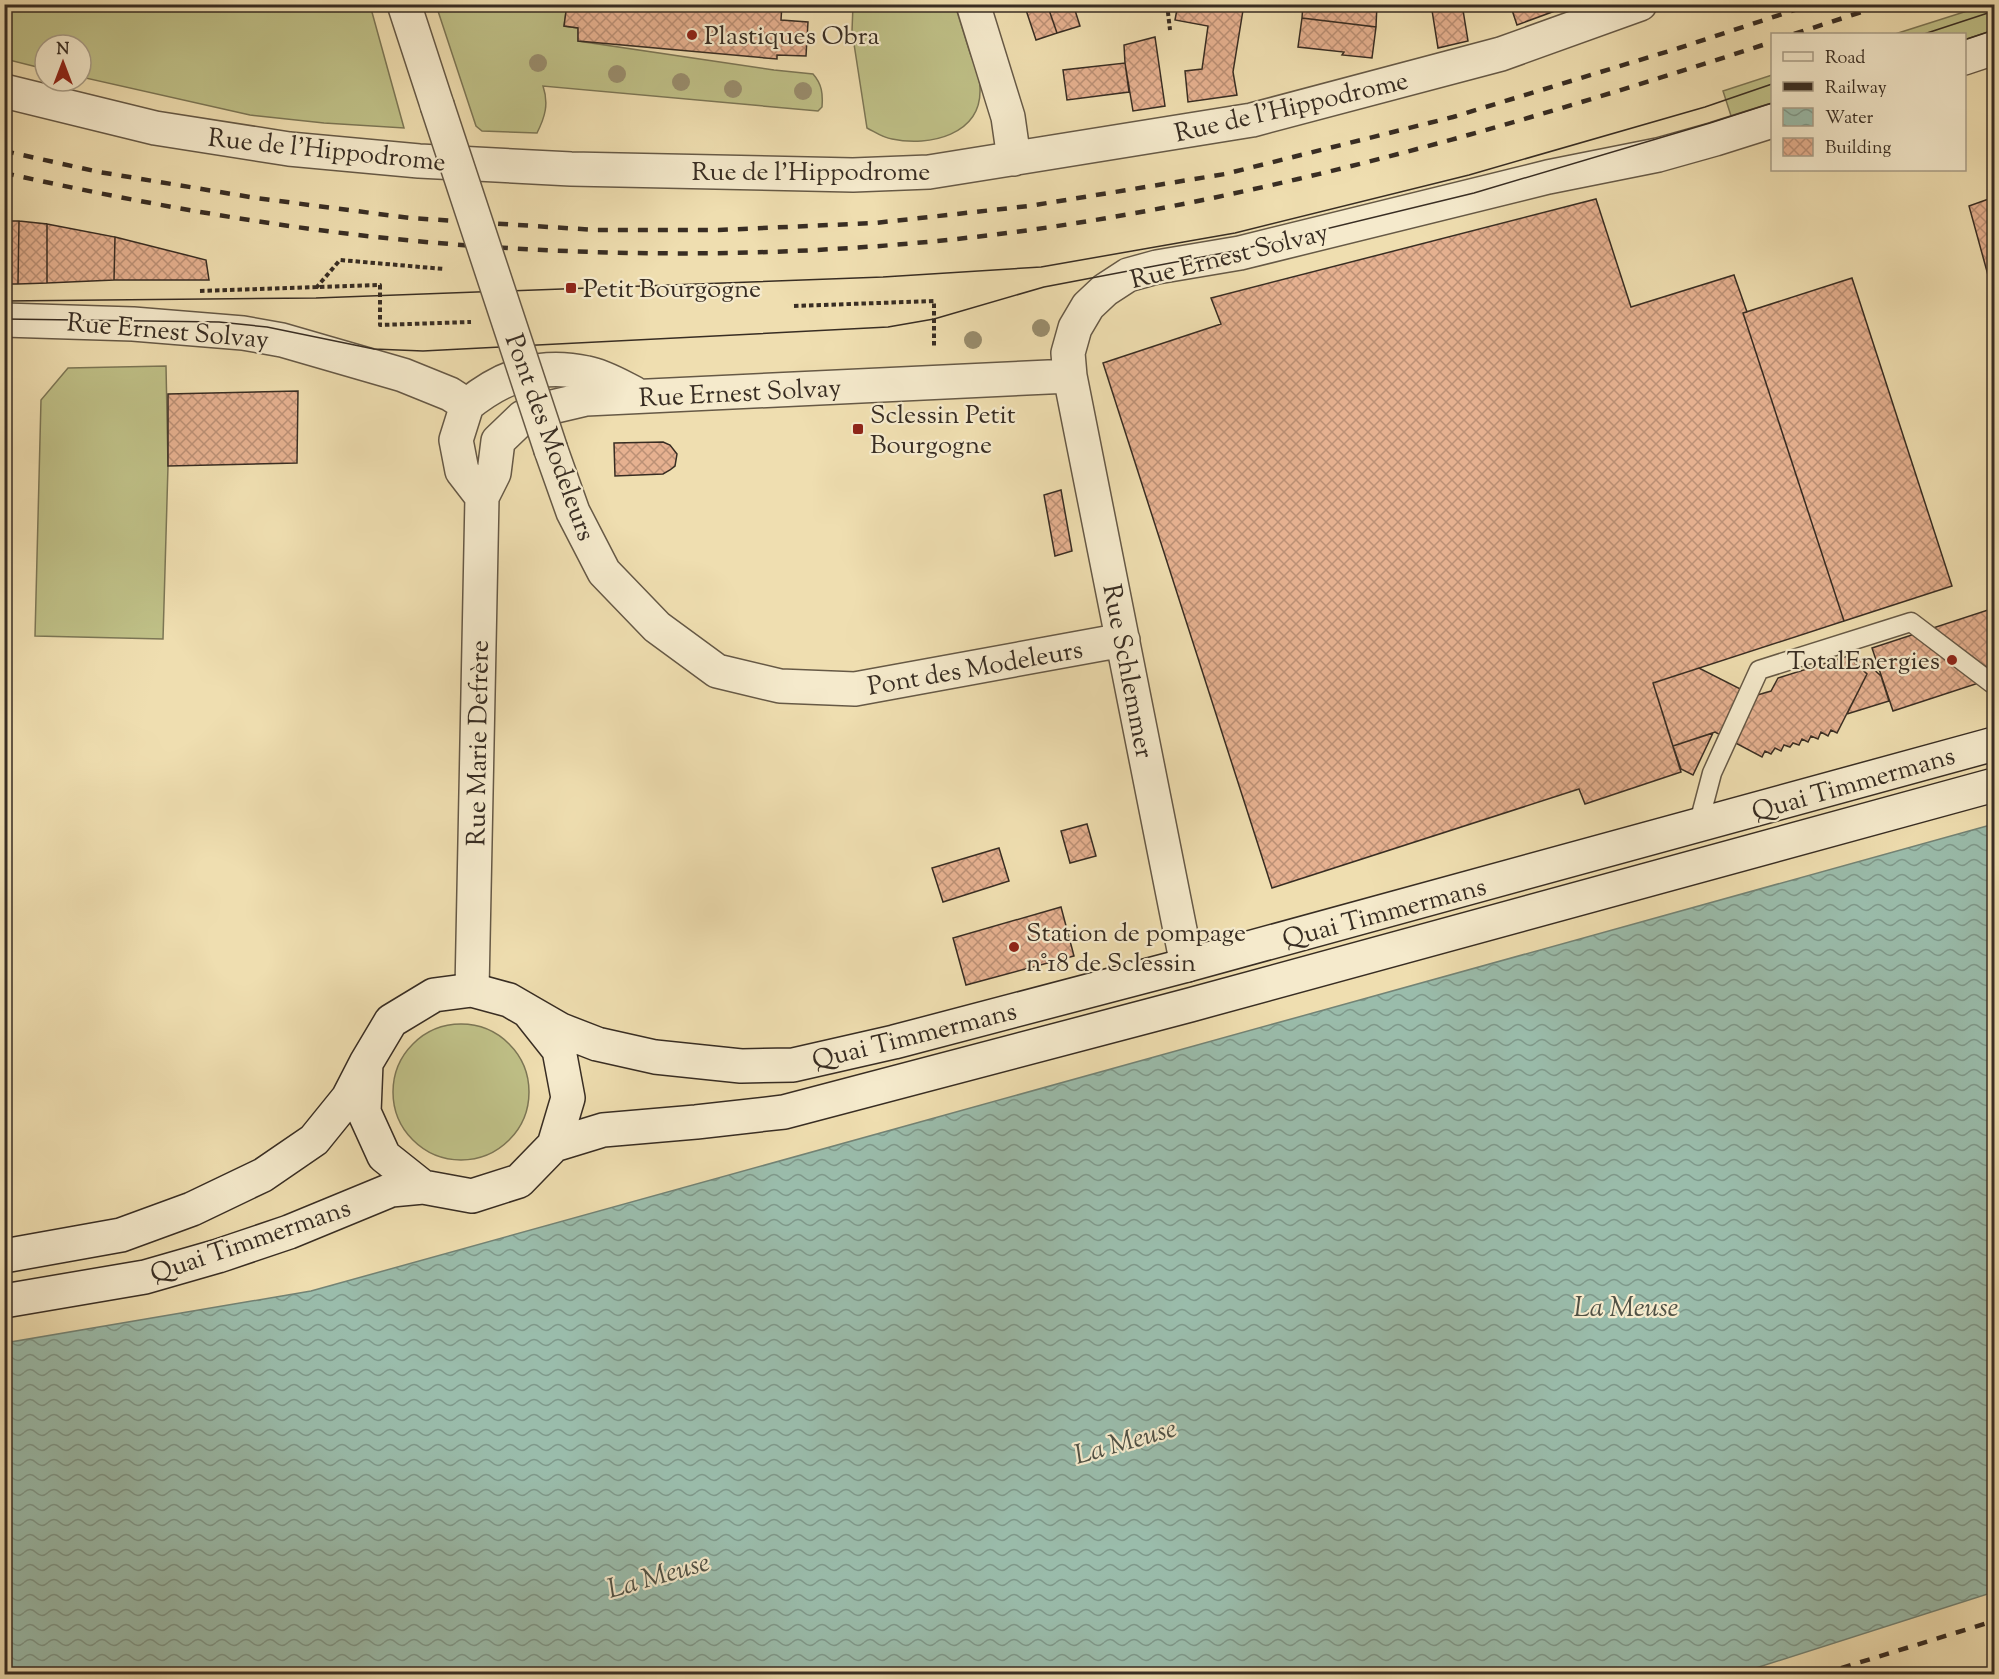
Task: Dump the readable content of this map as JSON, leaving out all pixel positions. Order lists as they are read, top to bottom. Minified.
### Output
{"streets":{"street":["Rue de l'Hippodrome","Rue Ernest Solvay","Pont des Modeleurs","Rue Schlemmer","Rue Marie Defrère","Quai Timmermans"]},"crossings":[["Rue Ernest Solvay","Rue Schlemmer"],["Rue Ernest Solvay","Rue Marie Defrère"],["Pont des Modeleurs","Rue Schlemmer"],["Rue Schlemmer","Quai Timmermans"],["Rue Marie Defrère","Quai Timmermans"]],"water":["La Meuse"],"places":{"other":["Plastiques Obra","TotalEnergies","Station de pompage n°18 de Sclessin"],"transit":["Petit Bourgogne","Sclessin Petit Bourgogne"]},"legend":["Road","Railway","Water","Building"],"north":"top"}
